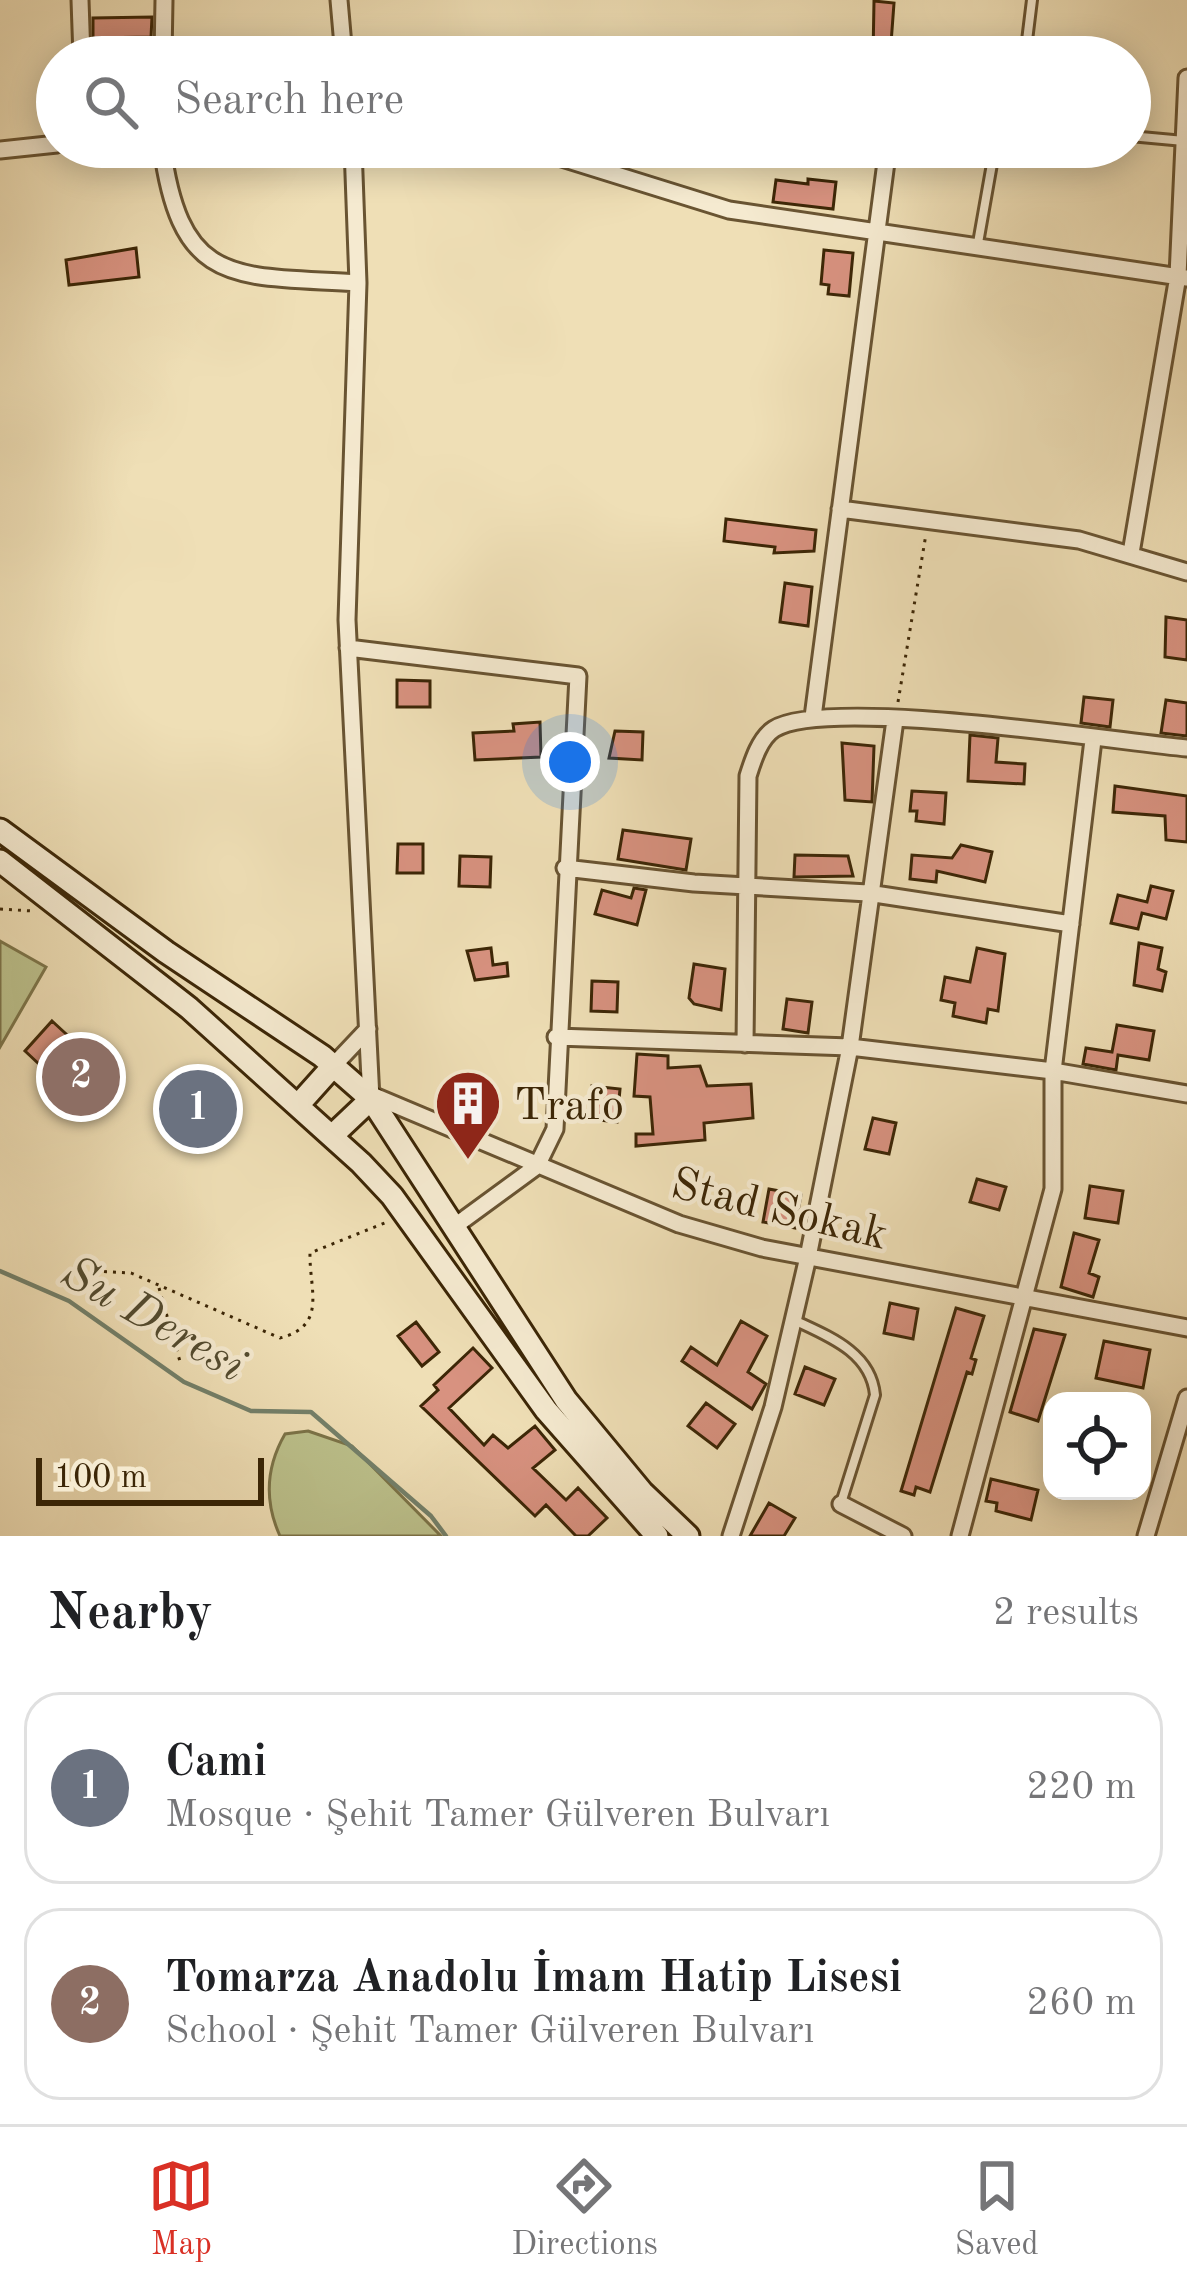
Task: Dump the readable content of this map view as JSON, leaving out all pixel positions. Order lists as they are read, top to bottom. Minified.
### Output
{"streets":{"street":["Stad Sokak"]},"water":["Su Deresi"],"places":{"building":["Trafo"]},"scale_bar":"100 m","page":{"search":"Search here","pins":["2","1"],"scale":"100 m","heading":["Nearby","2 results"],"list":[{"mark":"1","name":"Cami","note":"Mosque · Şehit Tamer Gülveren Bulvarı","value":"220 m"},{"mark":"2","name":"Tomarza Anadolu İmam Hatip Lisesi","note":"School · Şehit Tamer Gülveren Bulvarı","value":"260 m"}],"nav":["Map","Directions","Saved"]}}
